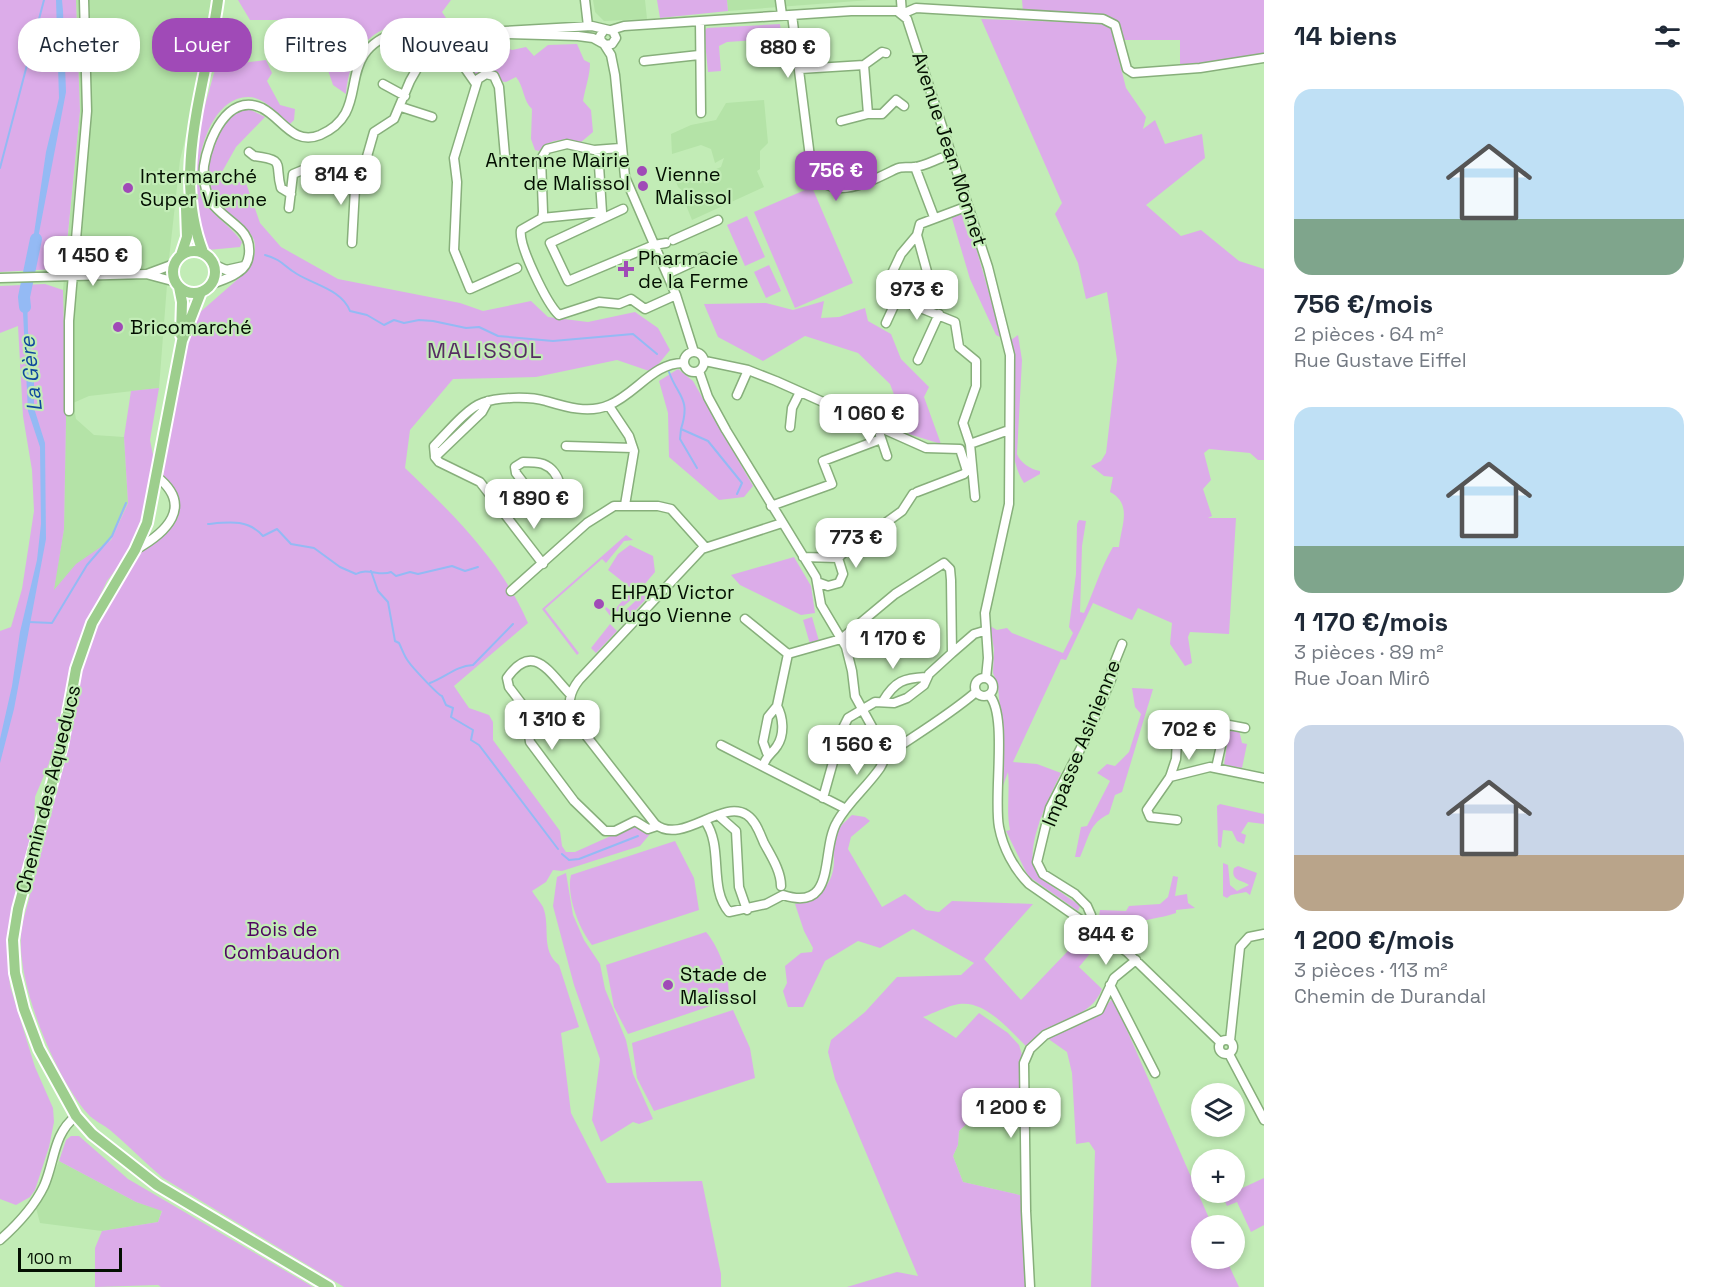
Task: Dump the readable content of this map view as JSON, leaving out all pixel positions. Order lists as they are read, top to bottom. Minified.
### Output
{"streets":{"main road":["Chemin des Aqueducs"],"street":["Avenue Jean Monnet","Impasse Asinienne"]},"districts":["MALISSOL"],"water":["La Gère"],"parks":["Bois de Combaudon"],"places":{"other":["Antenne Mairie de Malissol","Vienne Malissol","Intermarché Super Vienne","Bricomarché","EHPAD Victor Hugo Vienne","Stade de Malissol"],"health":["Pharmacie de la Ferme"]},"scale_bar":"100 m","page":{"heading":"14 biens","chip":["Acheter","Louer","Filtres","Nouveau"],"price":["880 €","756 €","814 €","1 450 €","973 €","1 060 €","1 890 €","773 €","1 170 €","1 310 €","702 €","1 560 €","844 €","1 200 €"],"list":[{"name":"756 €/mois","note":"2 pièces · 64 m² · Rue Gustave Eiffel"},{"name":"1 170 €/mois","note":"3 pièces · 89 m² · Rue Joan Mirô"},{"name":"1 200 €/mois","note":"3 pièces · 113 m² · Chemin de Durandal"}],"map_buttons":["+","−"],"scale":"100 m"}}
